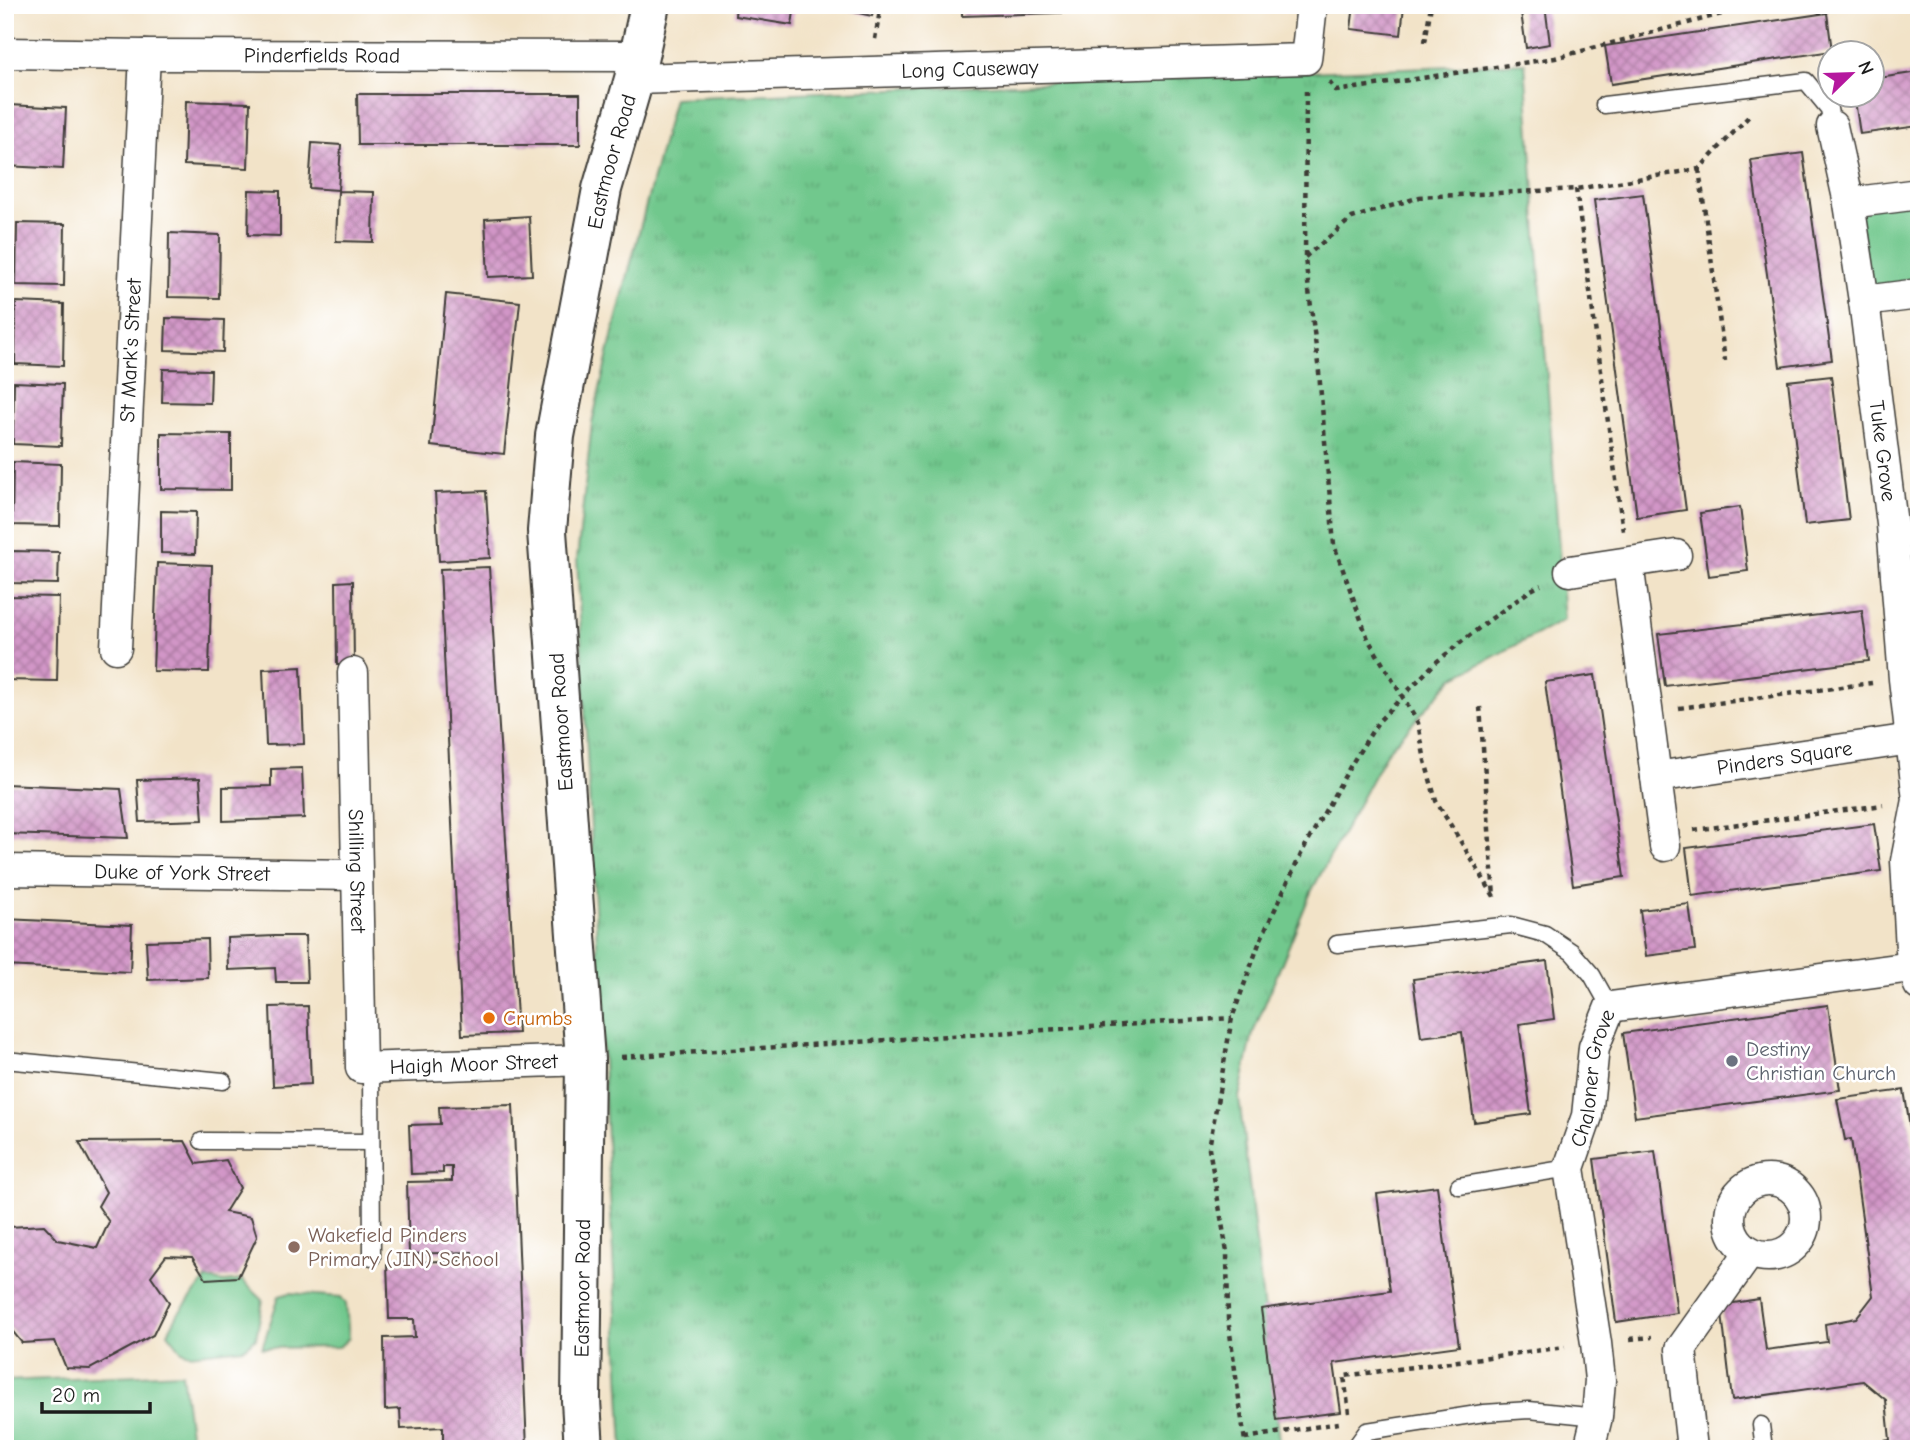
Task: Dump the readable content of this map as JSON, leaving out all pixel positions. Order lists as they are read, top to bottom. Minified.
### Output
{"streets":{"street":["Pinderfields Road","Long Causeway","Eastmoor Road","St Mark's Street","Tuke Grove","Pinders Square","Shilling Street","Duke of York Street","Haigh Moor Street","Chaloner Grove"]},"crossings":[["Pinderfields Road","Long Causeway"],["Pinderfields Road","Eastmoor Road"],["Pinderfields Road","St Mark's Street"],["Long Causeway","Eastmoor Road"],["Eastmoor Road","Haigh Moor Street"],["Tuke Grove","Pinders Square"],["Tuke Grove","Chaloner Grove"],["Shilling Street","Duke of York Street"],["Shilling Street","Haigh Moor Street"]],"places":["Crumbs","Destiny Christian Church","Wakefield Pinders Primary (JIN) School"],"scale_bar":"20 m","north":"top right"}
